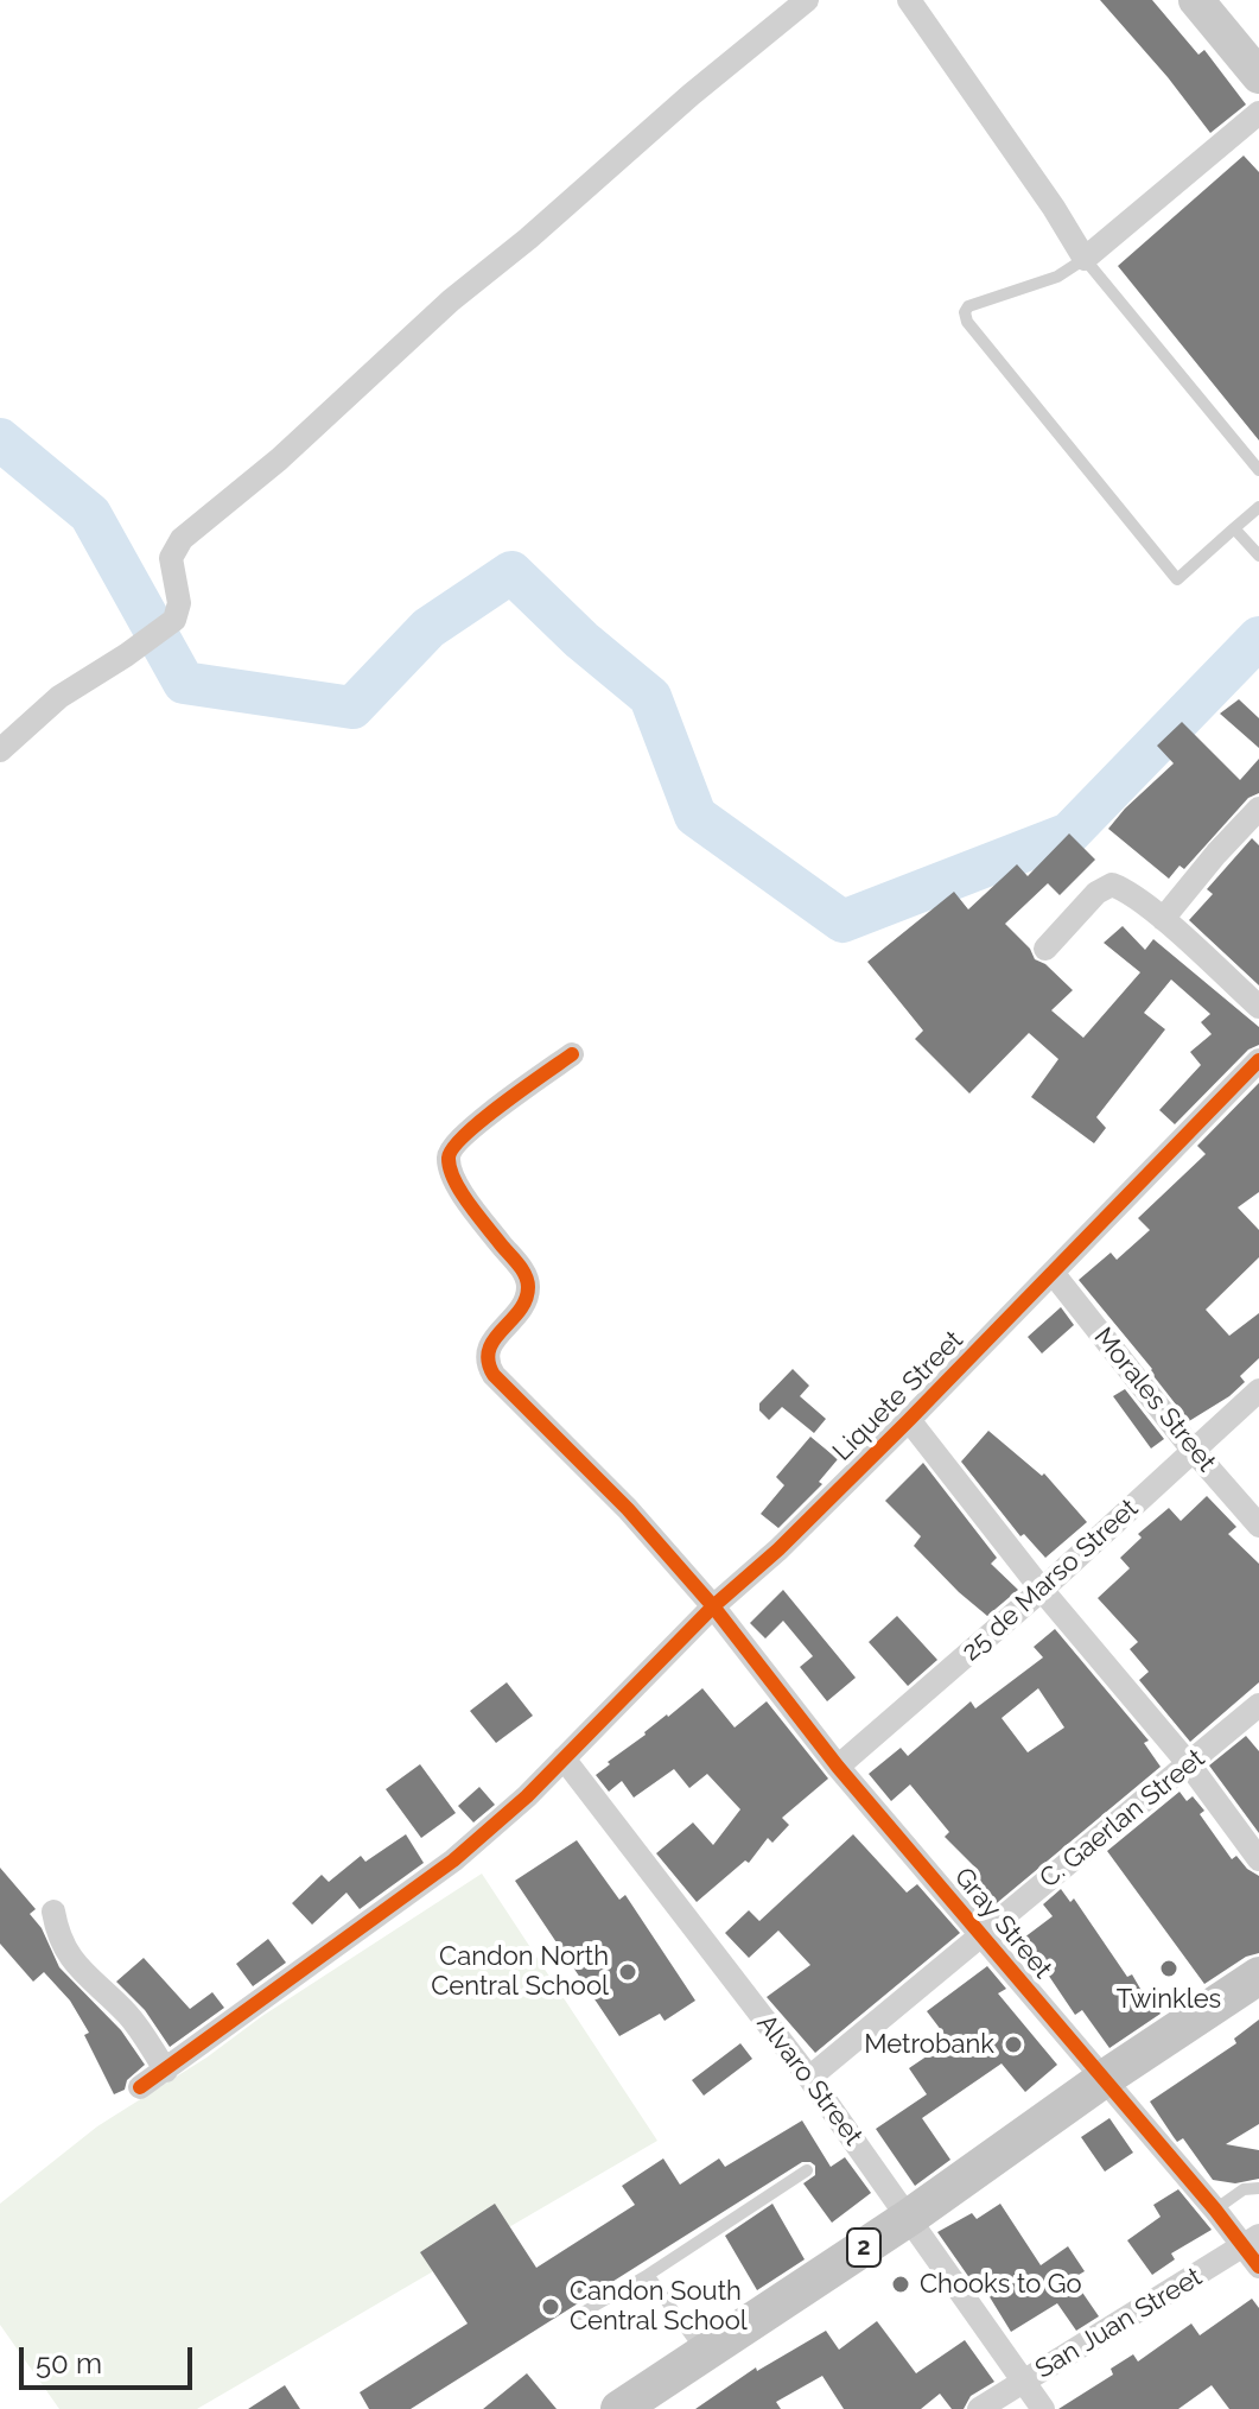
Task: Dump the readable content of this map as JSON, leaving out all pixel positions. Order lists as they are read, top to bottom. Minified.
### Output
{"streets":{"main road":["2"],"street":["Liquete Street","Morales Street","25 de Marso Street","C. Gaerlan Street","Gray Street","Alvaro Street","San Juan Street"]},"crossings":[["Liquete Street","Morales Street"],["Liquete Street","Gray Street"],["Liquete Street","Alvaro Street"],["Morales Street","25 de Marso Street"],["25 de Marso Street","Gray Street"],["C. Gaerlan Street","Gray Street"],["C. Gaerlan Street","Alvaro Street"],["Gray Street","2"],["Gray Street","San Juan Street"],["Alvaro Street","2"],["Alvaro Street","San Juan Street"]],"places":["Twinkles","Candon North Central School","Metrobank","Chooks to Go","Candon South Central School"],"scale_bar":"50 m"}
